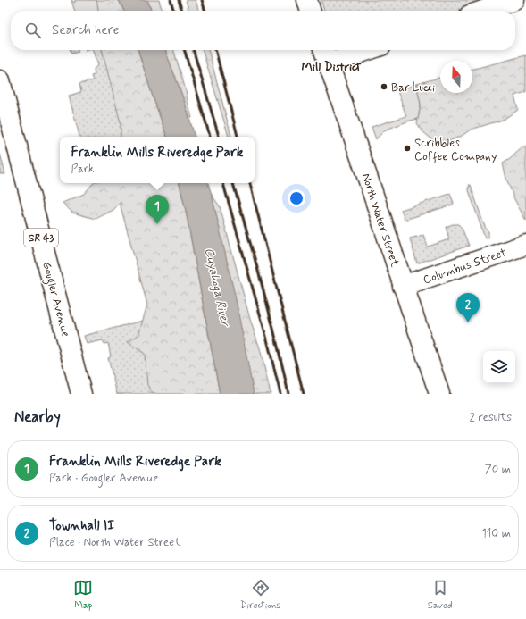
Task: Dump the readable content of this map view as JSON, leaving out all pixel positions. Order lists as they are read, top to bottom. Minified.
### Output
{"streets":{"main road":["North Water Street","SR 43","Columbus Street","Gougler Avenue"]},"crossings":[["North Water Street","Columbus Street"]],"districts":["Mill District"],"water":["Cuyahoga River"],"places":["Bar Lucci","Scribbles Coffee Company"],"north":"top","page":{"search":"Search here","popup":["Franklin Mills Riveredge Park","Park"],"pins":["1","2"],"heading":["Nearby","2 results"],"list":[{"mark":"1","name":"Franklin Mills Riveredge Park","note":"Park · Gougler Avenue","value":"70 m"},{"mark":"2","name":"Townhall II","note":"Place · North Water Street","value":"110 m"}],"nav":["Map","Directions","Saved"]}}
